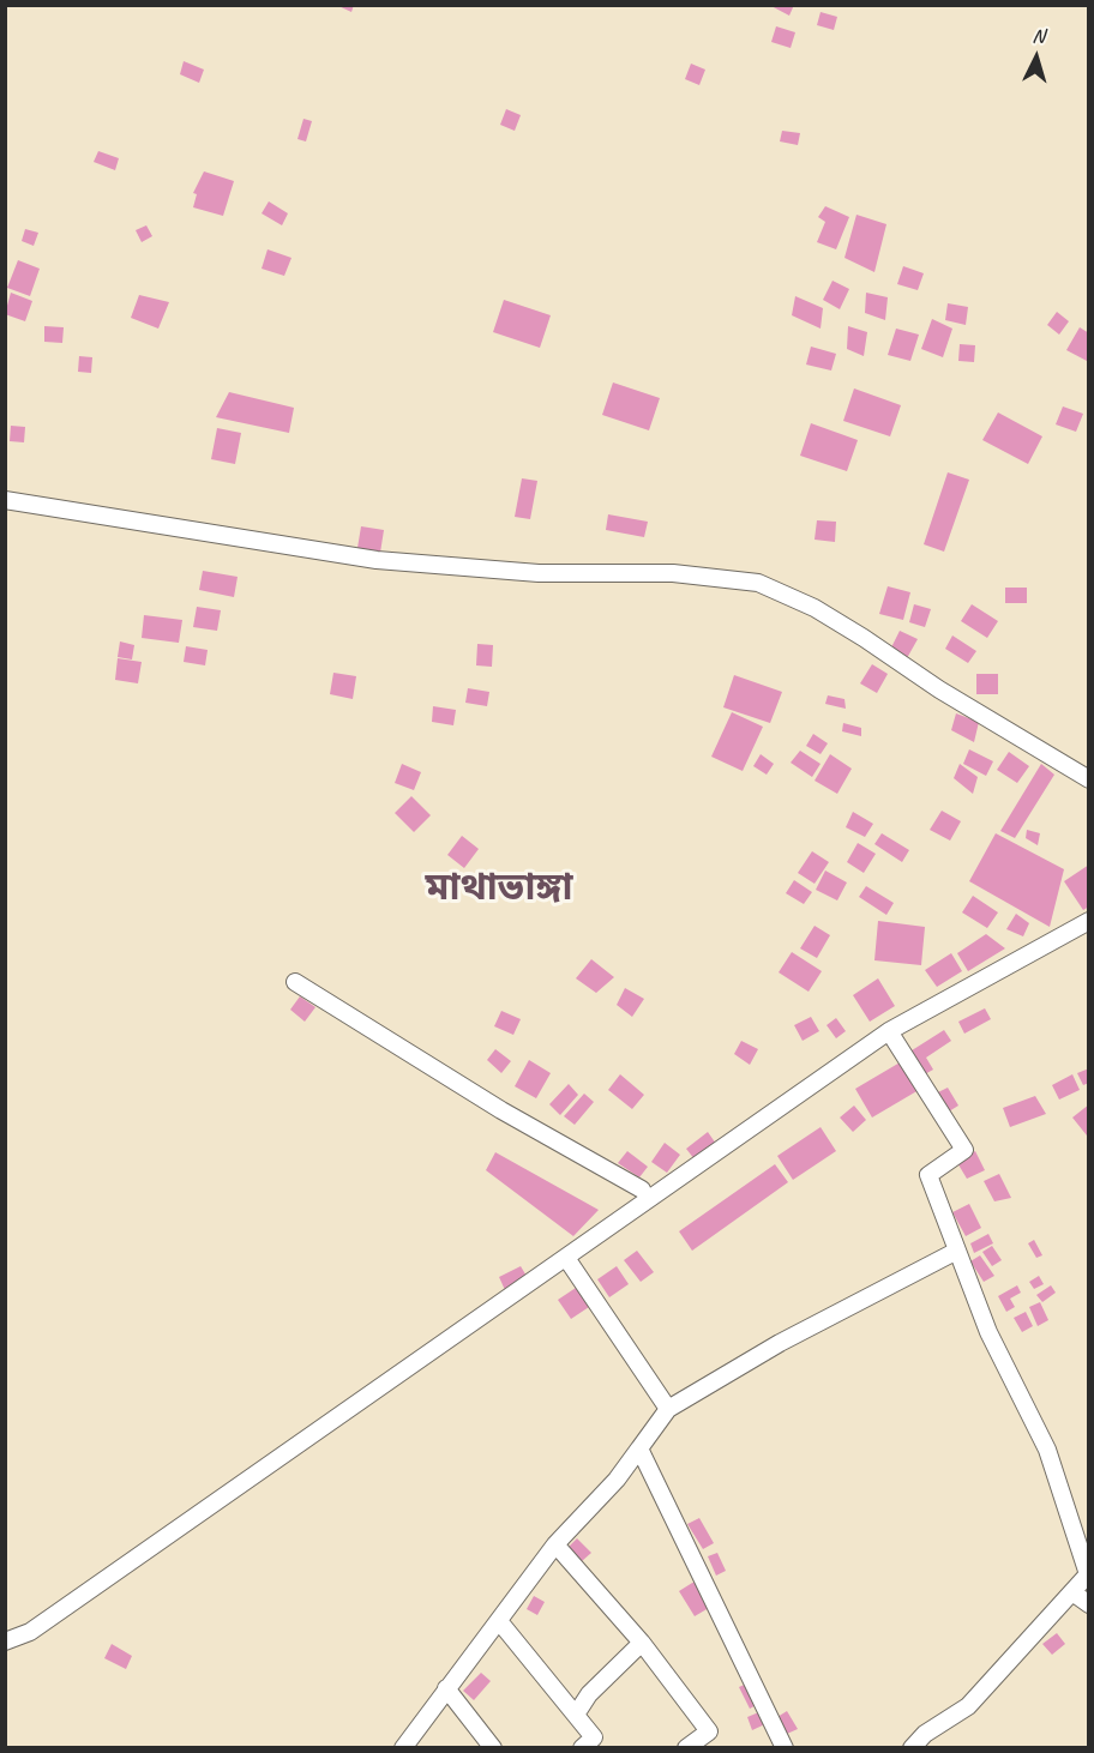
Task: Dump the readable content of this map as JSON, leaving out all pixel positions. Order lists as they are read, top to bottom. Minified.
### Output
{"districts":["মাথাভাঙ্গা"],"north":"top"}
